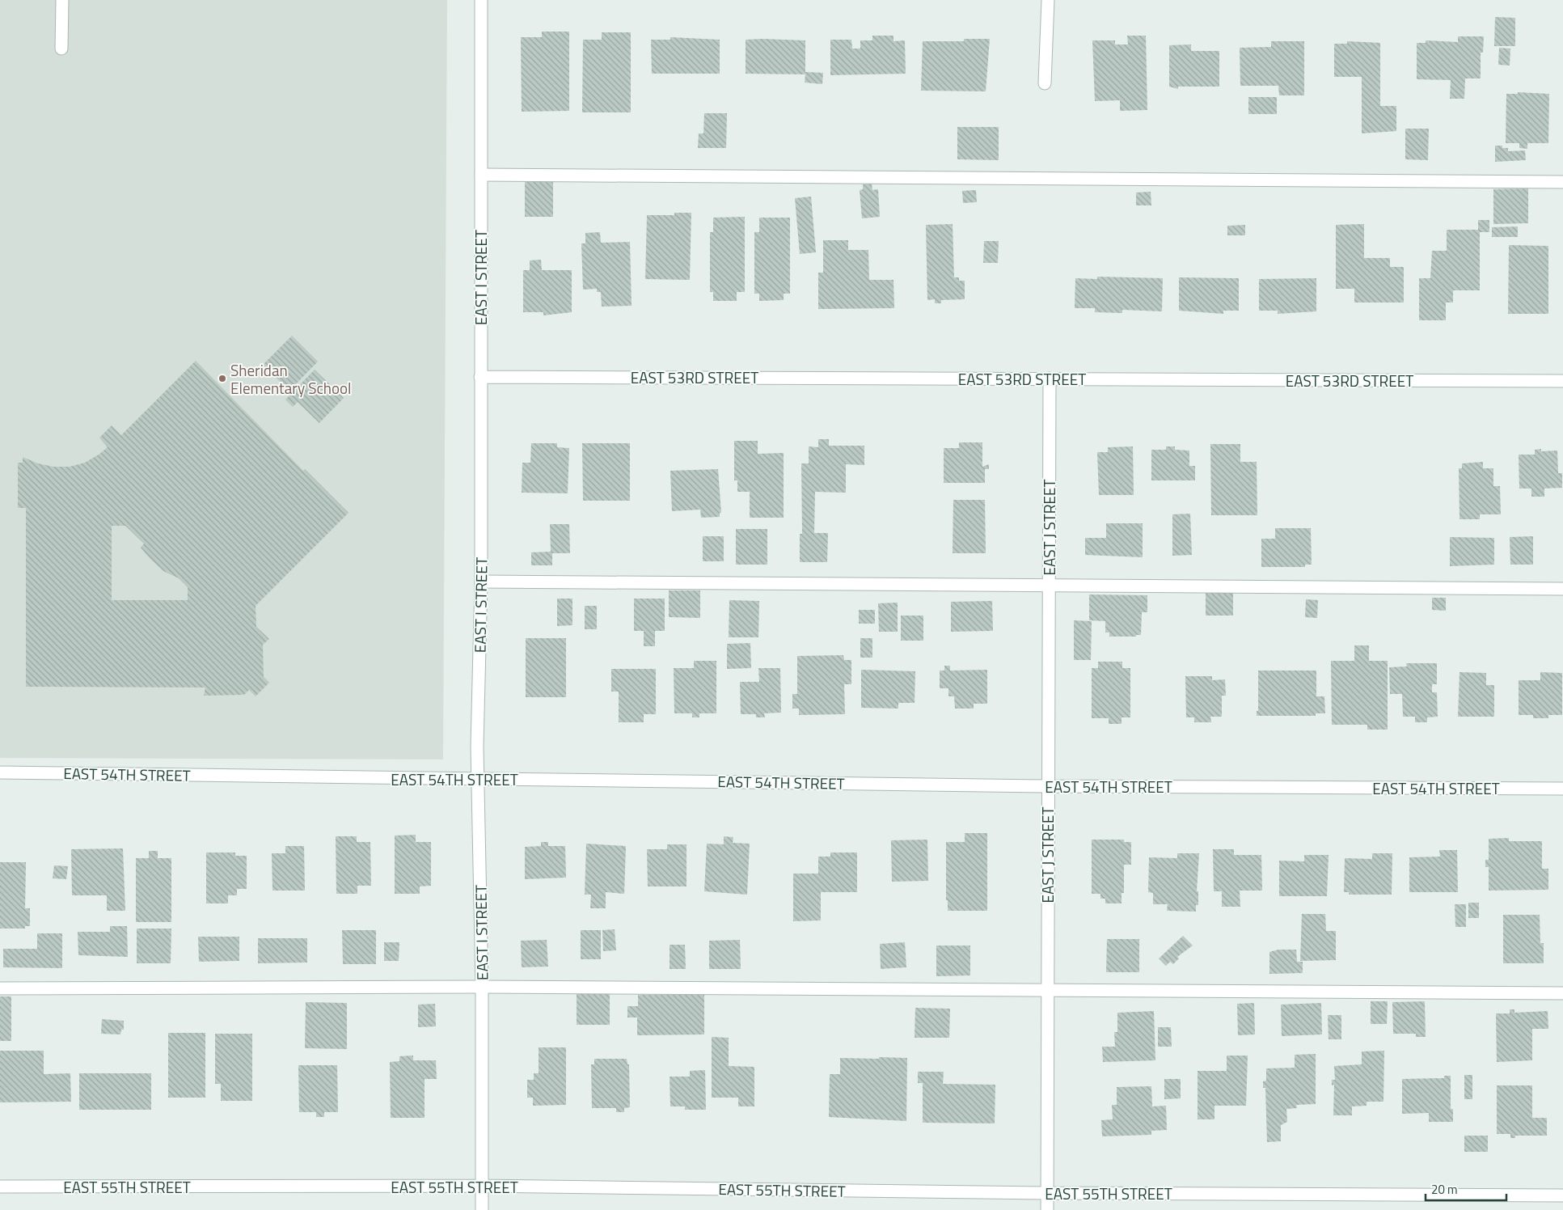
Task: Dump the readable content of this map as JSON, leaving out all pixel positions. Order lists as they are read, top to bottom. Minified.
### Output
{"streets":{"street":["EAST I STREET","EAST 53RD STREET","EAST J STREET","EAST 54TH STREET","EAST 55TH STREET"]},"crossings":[["EAST I STREET","EAST 53RD STREET"],["EAST I STREET","EAST 54TH STREET"],["EAST I STREET","EAST 55TH STREET"],["EAST 53RD STREET","EAST J STREET"],["EAST J STREET","EAST 54TH STREET"],["EAST J STREET","EAST 55TH STREET"]],"places":["Sheridan Elementary School"],"scale_bar":"20 m"}
